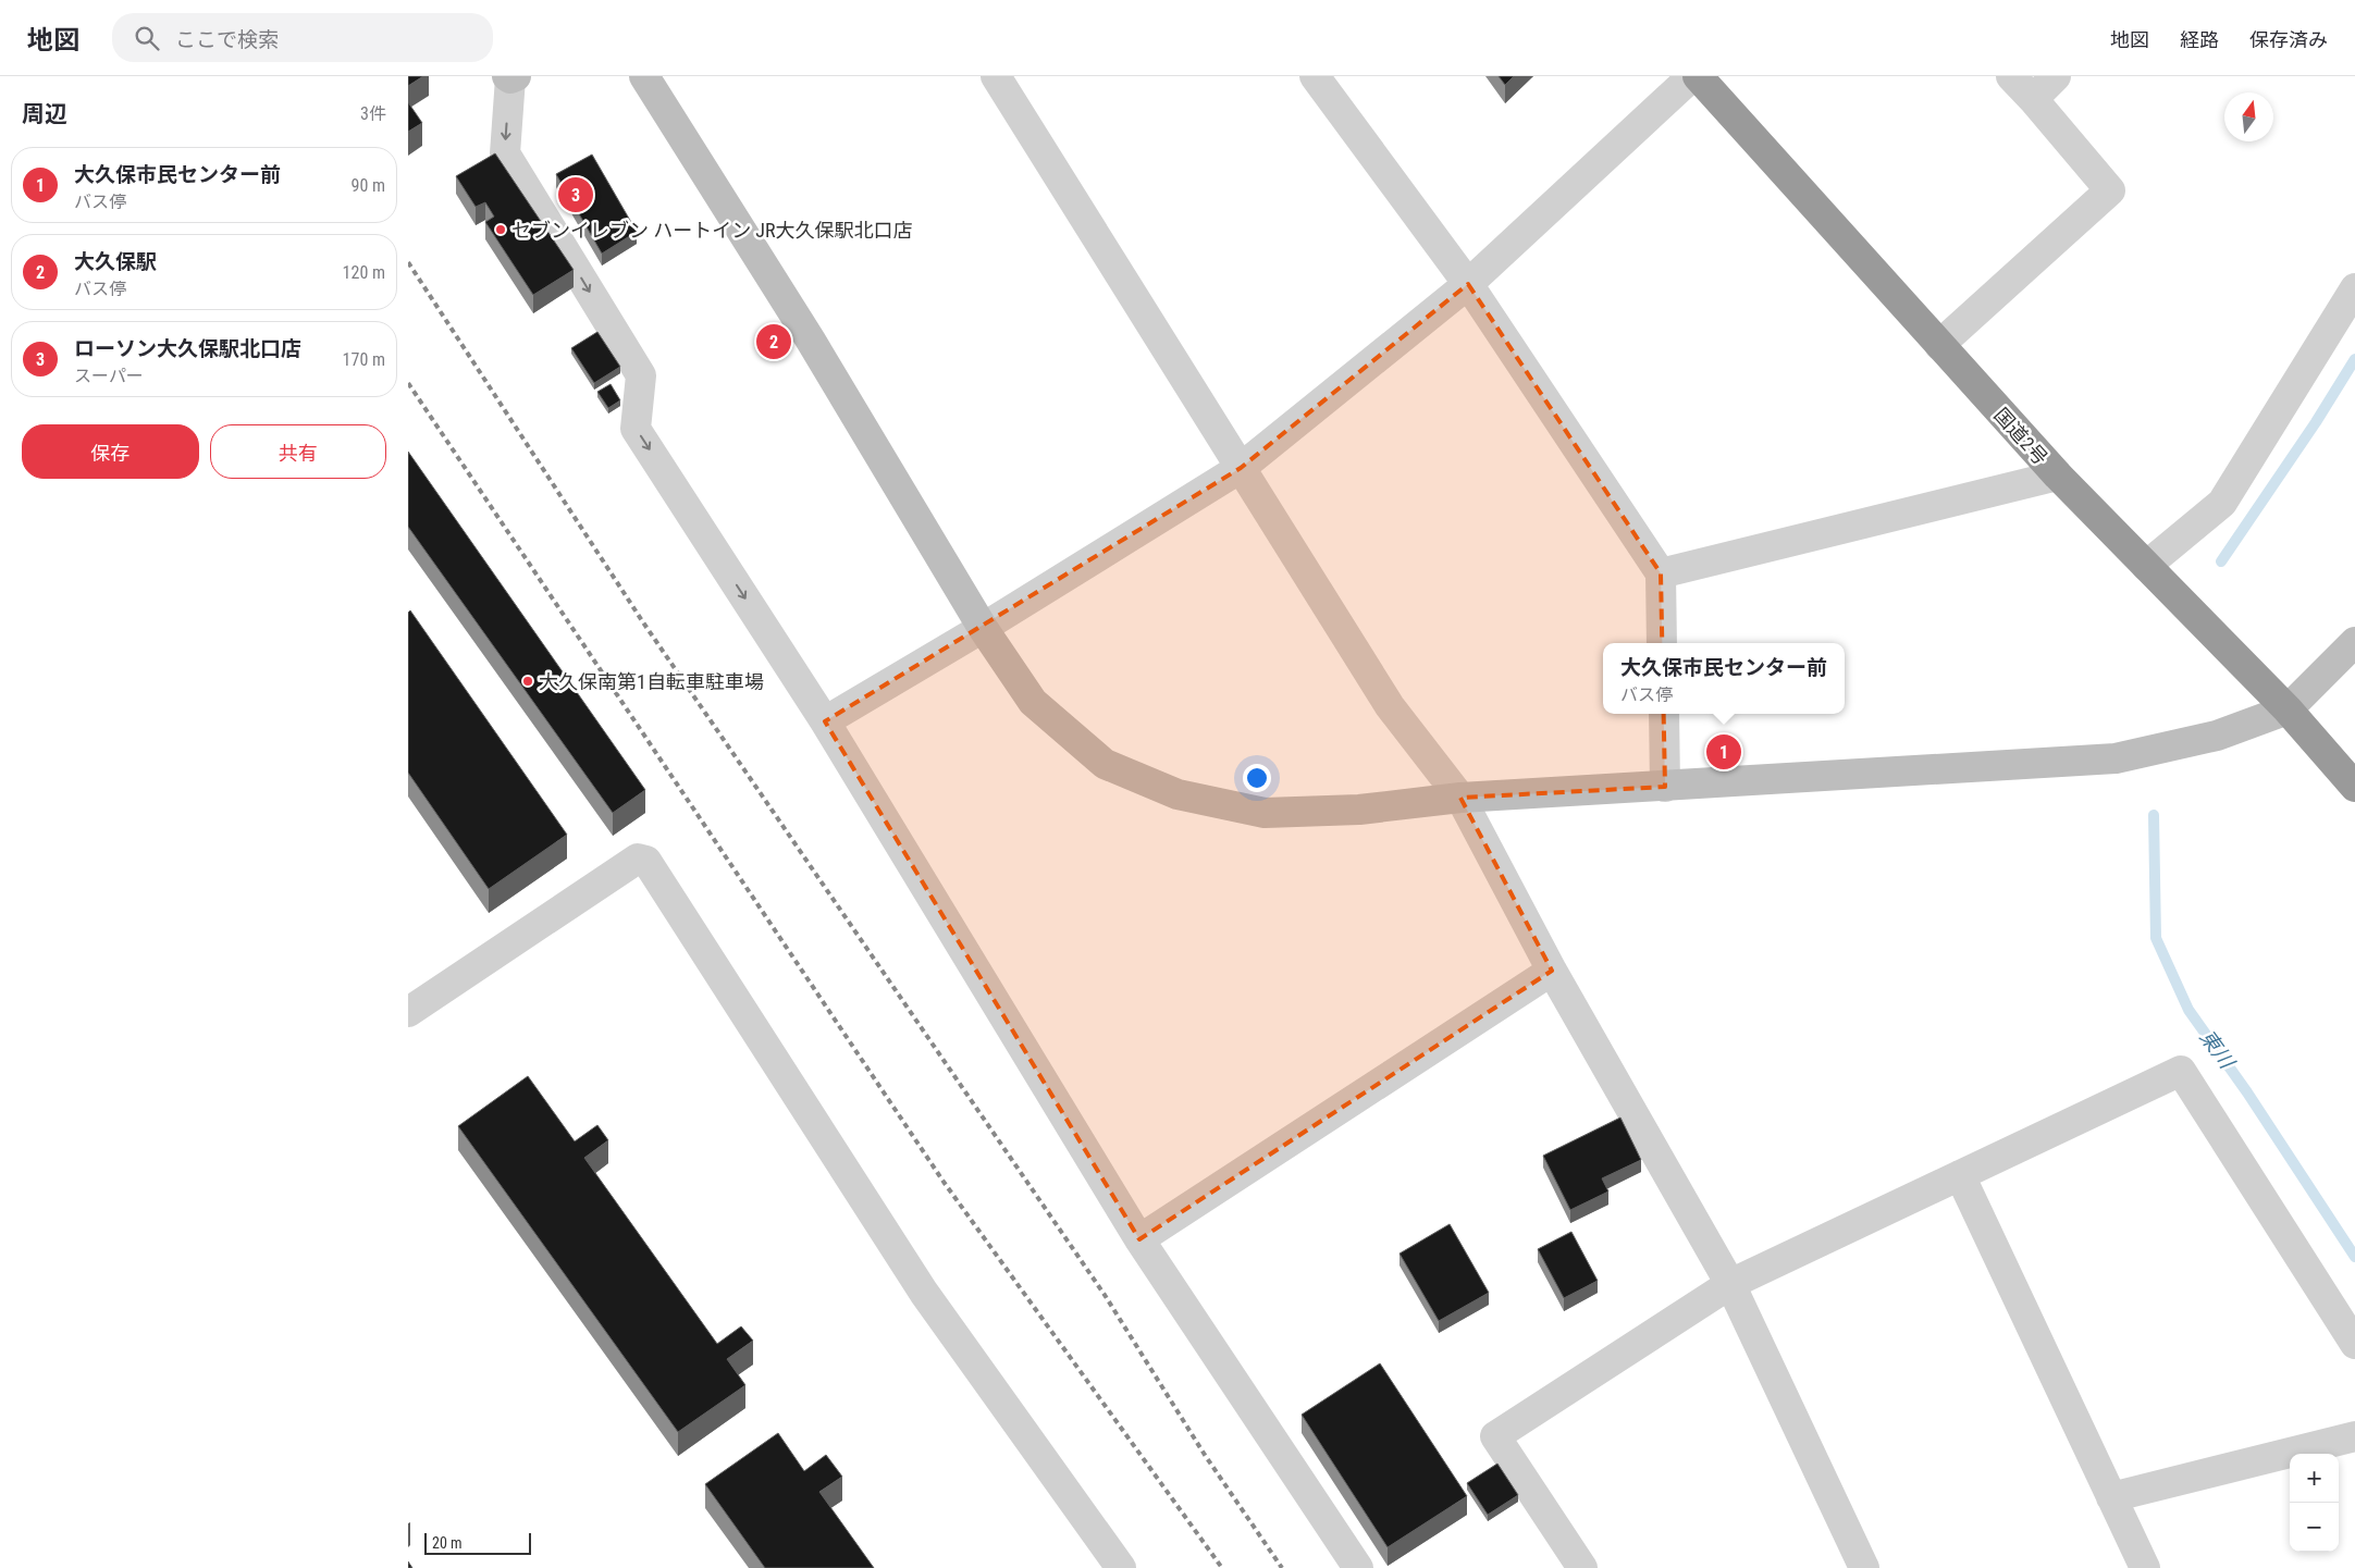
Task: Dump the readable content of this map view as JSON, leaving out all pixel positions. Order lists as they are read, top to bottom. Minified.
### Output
{"streets":{"highway":["国道2号"]},"water":["東川"],"places":["セブンイレブン ハートイン JR大久保駅北口店","大久保南第1自転車駐車場"],"scale_bar":"20 m","north":"top","page":{"header":"地図","search":"ここで検索","nav":["地図","経路","保存済み"],"heading":["周辺","3件"],"list":[{"mark":"1","name":"大久保市民センター前","note":"バス停","value":"90 m"},{"mark":"2","name":"大久保駅","note":"バス停","value":"120 m"},{"mark":"3","name":"ローソン大久保駅北口店","note":"スーパー","value":"170 m"}],"pins":["3","2","1"],"buttons":["保存","共有"],"popup":["大久保市民センター前","バス停"],"map_buttons":["+","−"],"scale":"20 m"}}
